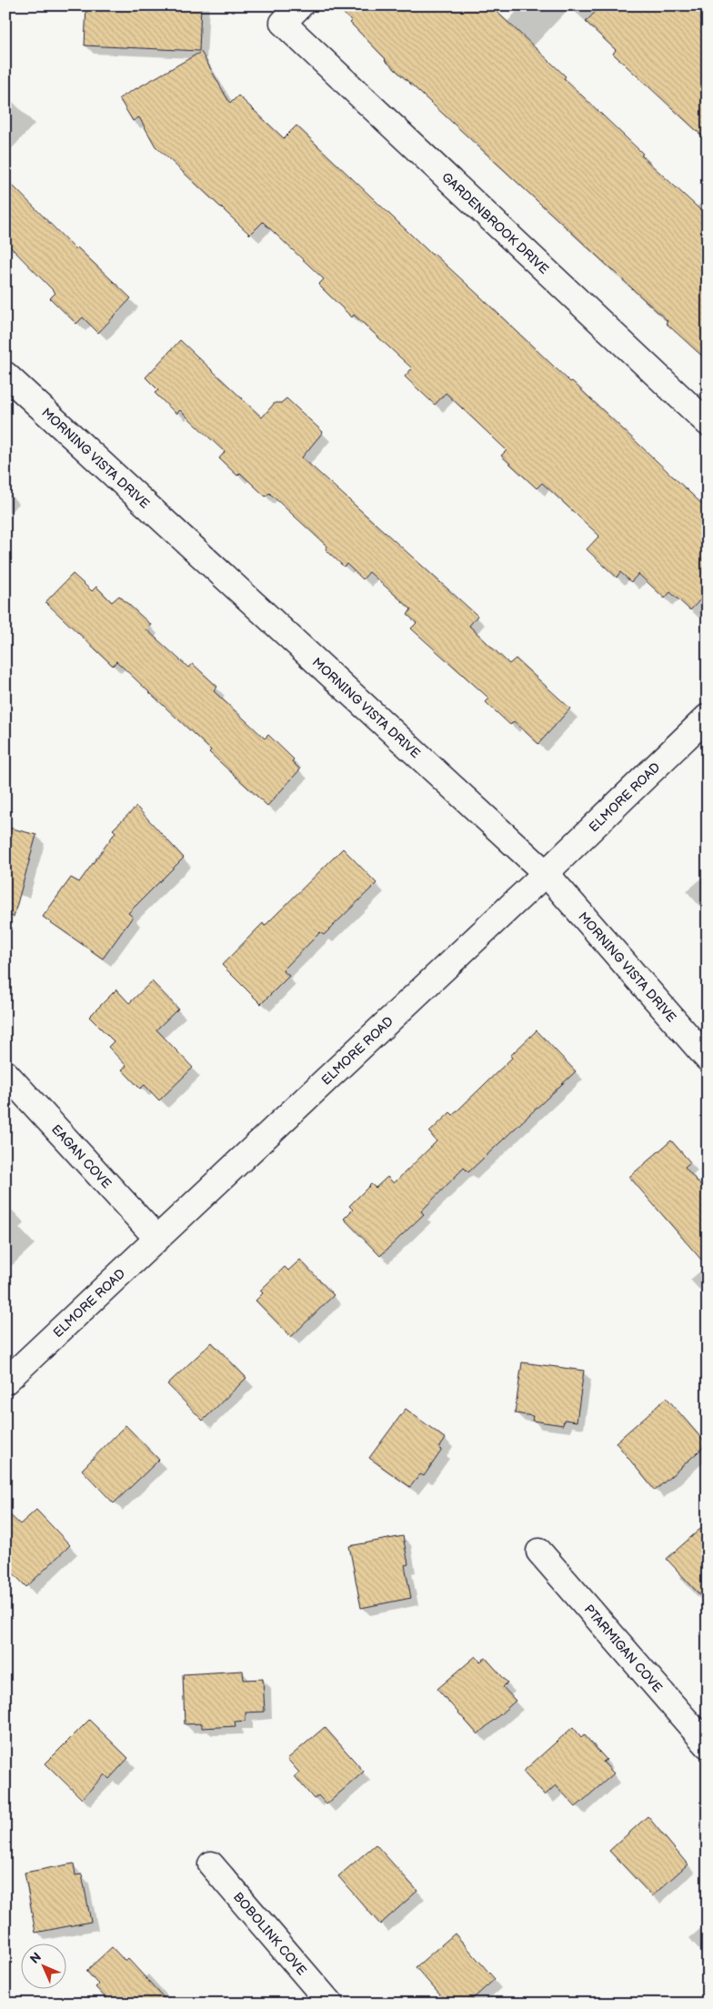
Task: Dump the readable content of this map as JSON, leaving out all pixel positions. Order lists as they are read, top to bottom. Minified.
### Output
{"streets":{"street":["GARDENBROOK DRIVE","MORNING VISTA DRIVE","ELMORE ROAD","EAGAN COVE","PTARMIGAN COVE","BOBOLINK COVE"]},"crossings":[["MORNING VISTA DRIVE","ELMORE ROAD"],["ELMORE ROAD","EAGAN COVE"]],"north":"top left"}
